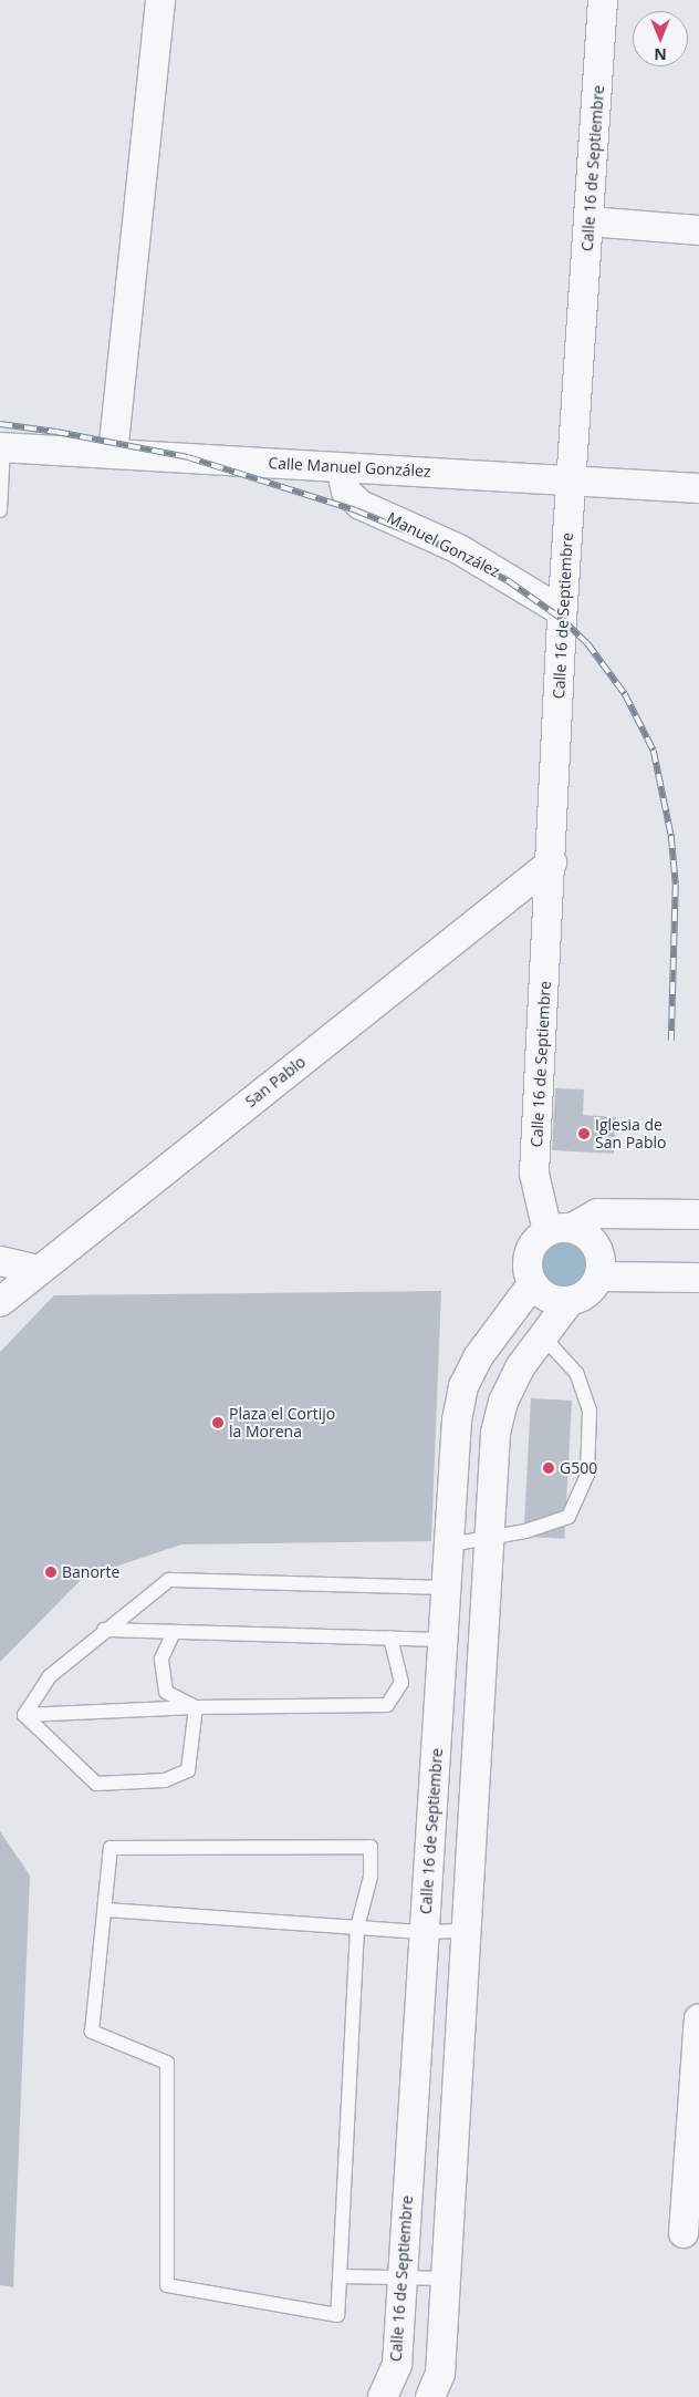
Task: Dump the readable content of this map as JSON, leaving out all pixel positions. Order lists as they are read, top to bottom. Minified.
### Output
{"streets":{"street":["Calle 16 de Septiembre","Calle Manuel González","Manuel González","San Pablo"]},"crossings":[["Calle 16 de Septiembre","Calle Manuel González"],["Calle 16 de Septiembre","Manuel González"],["Calle 16 de Septiembre","San Pablo"],["Calle Manuel González","Manuel González"]],"places":["Iglesia de San Pablo","Plaza el Cortijo la Morena","G500","Banorte"],"north":"bottom"}
